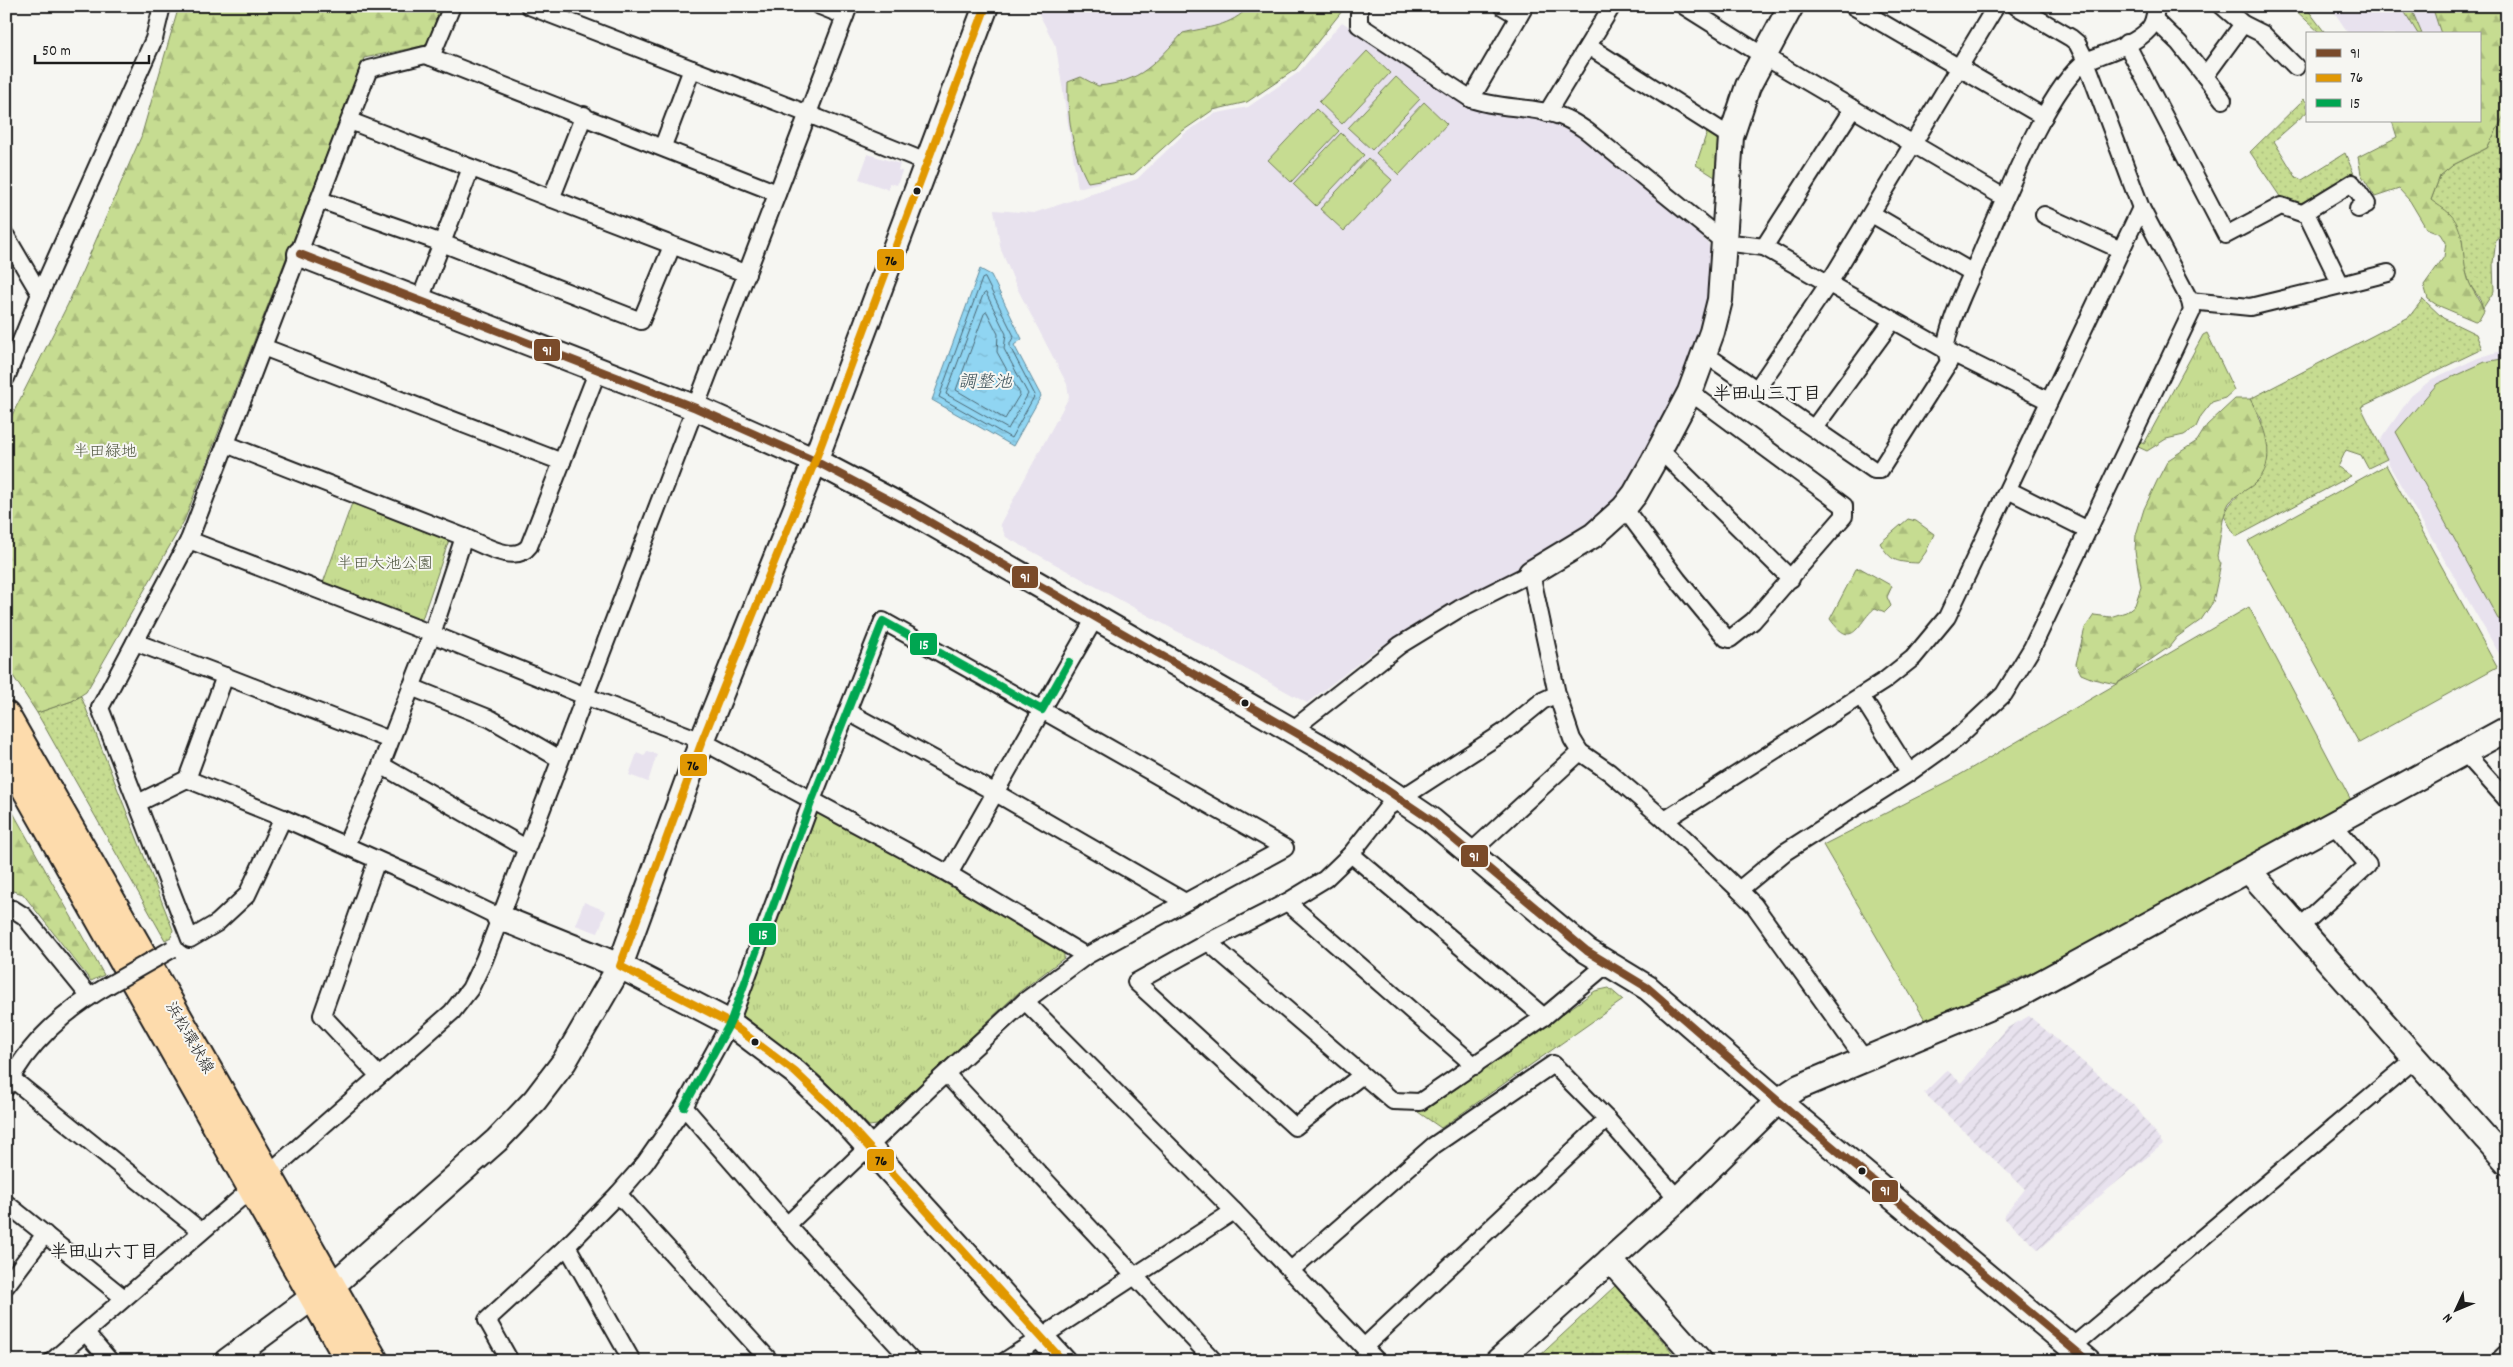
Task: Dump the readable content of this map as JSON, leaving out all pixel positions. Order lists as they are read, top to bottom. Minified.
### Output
{"streets":{"main road":["浜松環状線"]},"districts":["半田山三丁目","半田山六丁目"],"water":["調整池"],"parks":["半田緑地","半田大池公園"],"lines":["transit line 76","transit line 91","transit line 15"],"legend":["91","76","15"],"scale_bar":"50 m","north":"bottom left"}
